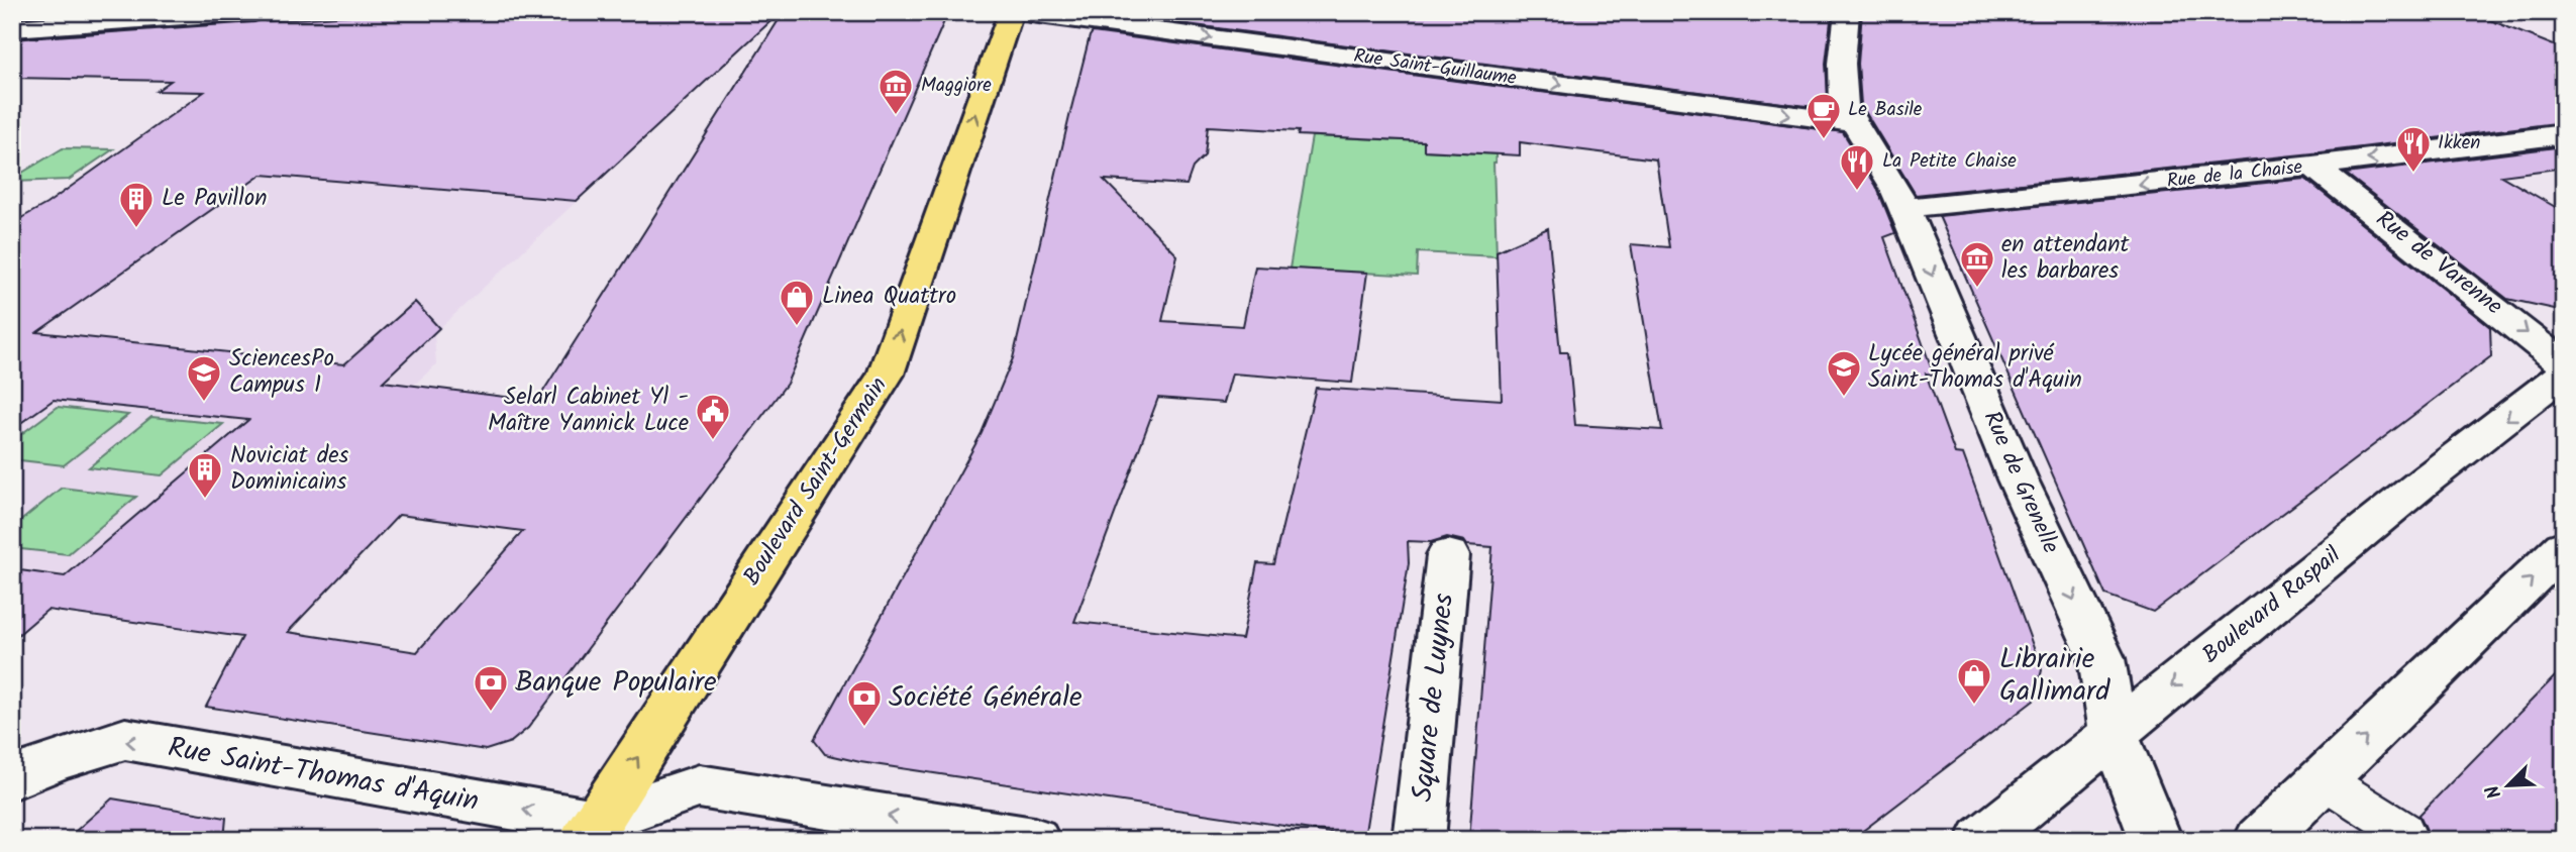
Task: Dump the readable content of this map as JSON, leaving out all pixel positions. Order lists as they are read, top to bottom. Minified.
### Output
{"streets":{"main road":["Boulevard Saint-Germain"],"street":["Rue Saint-Guillaume","Rue de la Chaise","Rue de Varenne","Rue de Grenelle","Boulevard Raspail","Square de Luynes","Rue Saint-Thomas d'Aquin"]},"crossings":[["Rue Saint-Guillaume","Rue de Grenelle"],["Rue de la Chaise","Rue de Varenne"],["Rue de la Chaise","Rue de Grenelle"],["Boulevard Saint-Germain","Rue Saint-Thomas d'Aquin"],["Rue de Grenelle","Boulevard Raspail"]],"one_way":["Rue Saint-Guillaume","Rue de la Chaise","Rue de Varenne","Boulevard Saint-Germain","Rue de Grenelle","Rue Saint-Thomas d'Aquin"],"places":{"museum":["Maggiore","en attendant les barbares"],"cafe":["Le Basile"],"restaurant":["Ikken","La Petite Chaise"],"building":["Le Pavillon","Noviciat des Dominicains"],"shop":["Linea Quattro","Librairie Gallimard"],"school or university":["Lycée général privé Saint-Thomas d'Aquin","SciencesPo Campus 1"],"public building":["Selarl Cabinet Yl - Maître Yannick Luce"],"bank":["Banque Populaire","Société Générale"]},"north":"bottom left"}
